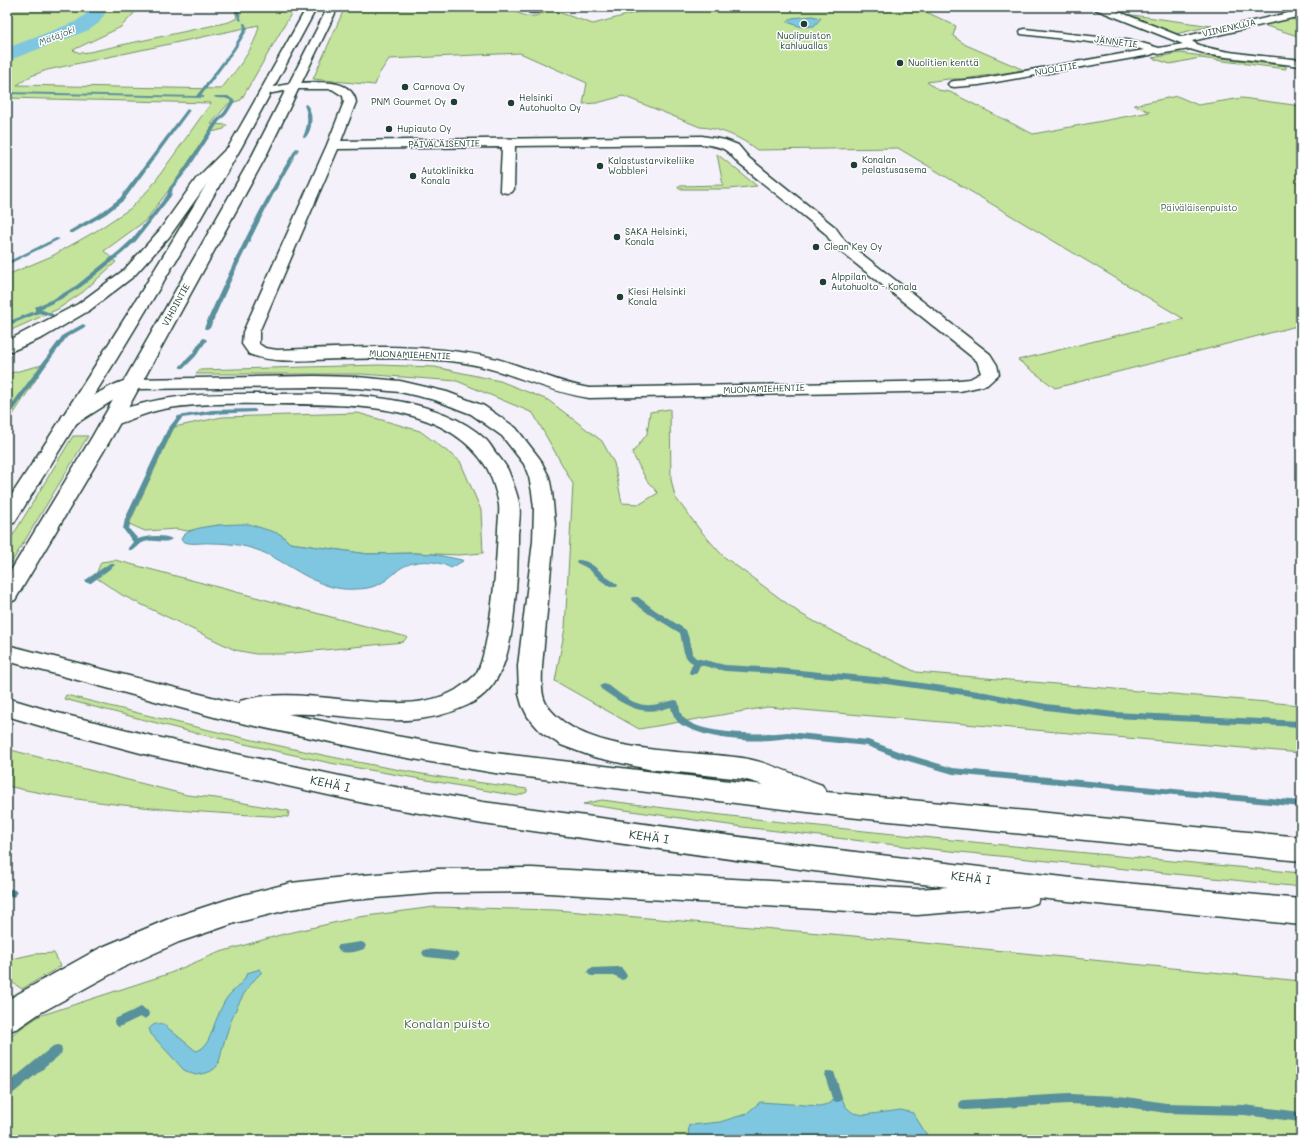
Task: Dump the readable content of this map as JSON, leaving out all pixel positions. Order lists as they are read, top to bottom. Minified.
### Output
{"streets":{"main road":["VIINENKUJA","JÄNNETIE","NUOLITIE","PÄIVÄLÄISENTIE","VIHDINTIE","MUONAMIEHENTIE","KEHÄ I"]},"crossings":[["VIINENKUJA","JÄNNETIE"],["JÄNNETIE","NUOLITIE"],["PÄIVÄLÄISENTIE","MUONAMIEHENTIE"],["VIHDINTIE","MUONAMIEHENTIE"]],"water":["Mätäjoki"],"parks":["Päiväläisenpuisto","Konalan puisto"],"places":["Nuolipuiston kahluuallas","Nuolitien kenttä","Carnova Oy","PNM Gourmet Oy","Helsinki Autohuolto Oy","Hupiauto Oy","Konalan pelastusasema","Kalastustarvikeliike Wobbleri","Autoklinikka Konala","SAKA Helsinki, Konala","Clean Key Oy","Alppilan Autohuolto - Konala","Kiesi Helsinki Konala"]}
